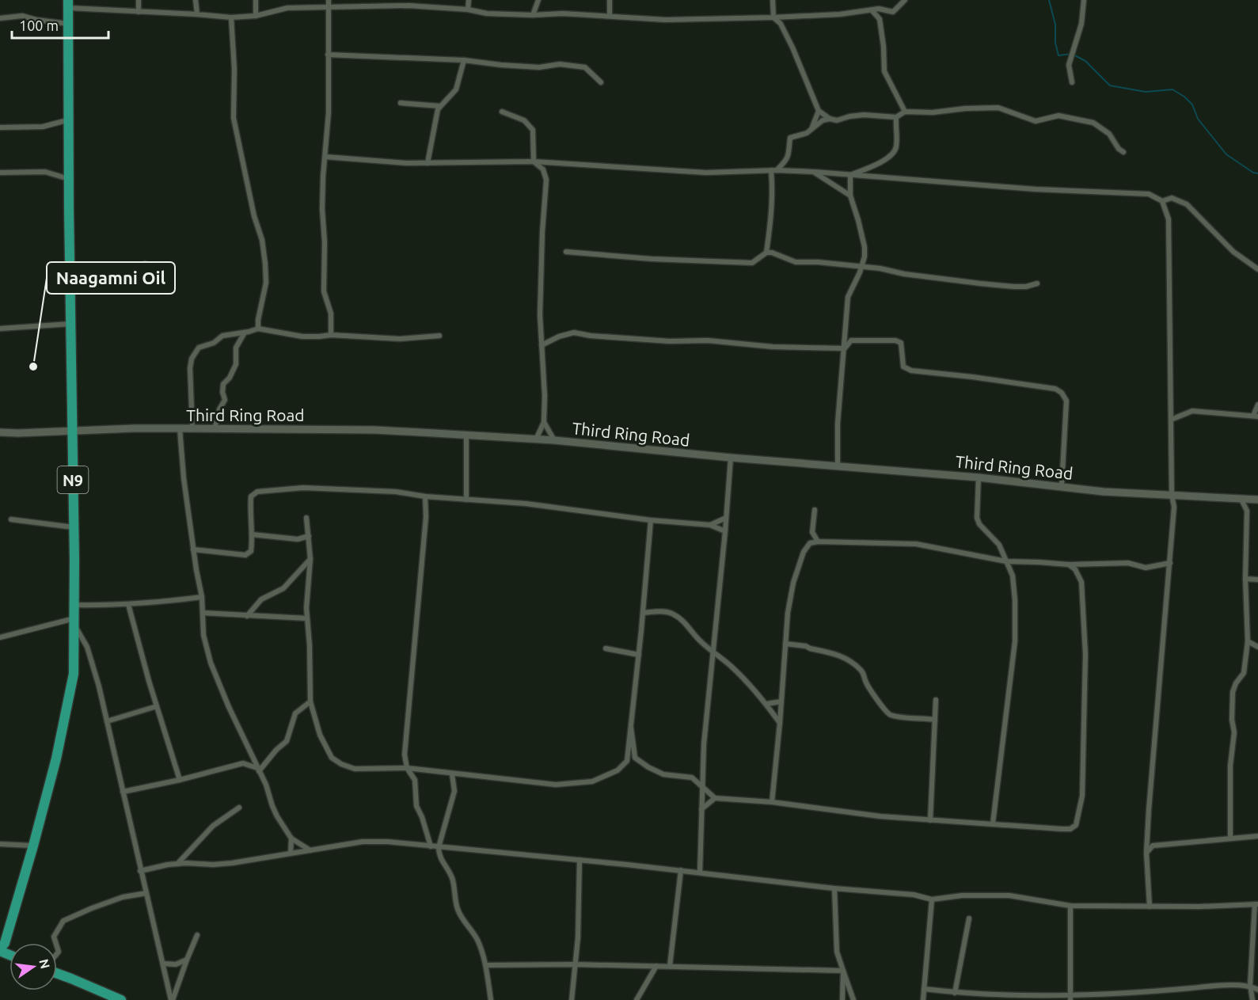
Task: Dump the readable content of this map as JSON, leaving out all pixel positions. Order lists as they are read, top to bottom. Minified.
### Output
{"streets":{"highway":["N9"],"street":["Third Ring Road"]},"crossings":[["Third Ring Road","N9"]],"places":["Naagamni Oil"],"scale_bar":"100 m","north":"right"}
